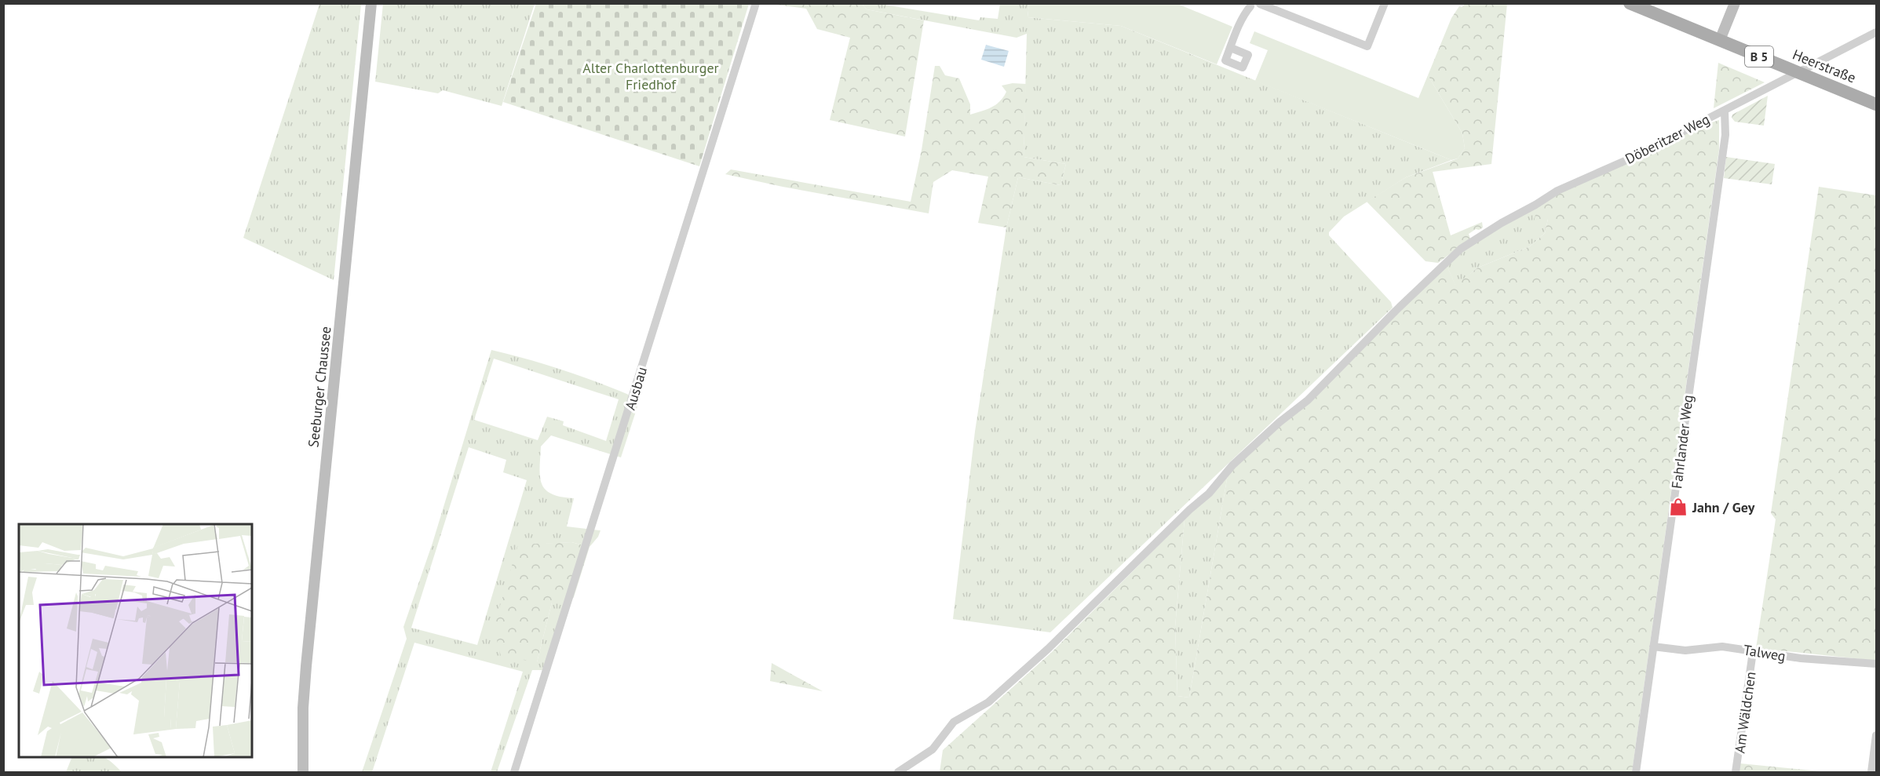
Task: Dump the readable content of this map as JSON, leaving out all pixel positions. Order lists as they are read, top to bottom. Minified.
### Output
{"streets":{"main road":["B 5","Heerstraße","Seeburger Chaussee"],"street":["Döberitzer Weg","Ausbau","Fahrlander Weg","Talweg","Am Wäldchen"]},"crossings":[["Heerstraße","Döberitzer Weg"],["Döberitzer Weg","Fahrlander Weg"],["Fahrlander Weg","Talweg"],["Talweg","Am Wäldchen"]],"parks":["Alter Charlottenburger Friedhof"],"places":{"shop":["Jahn / Gey"]}}
